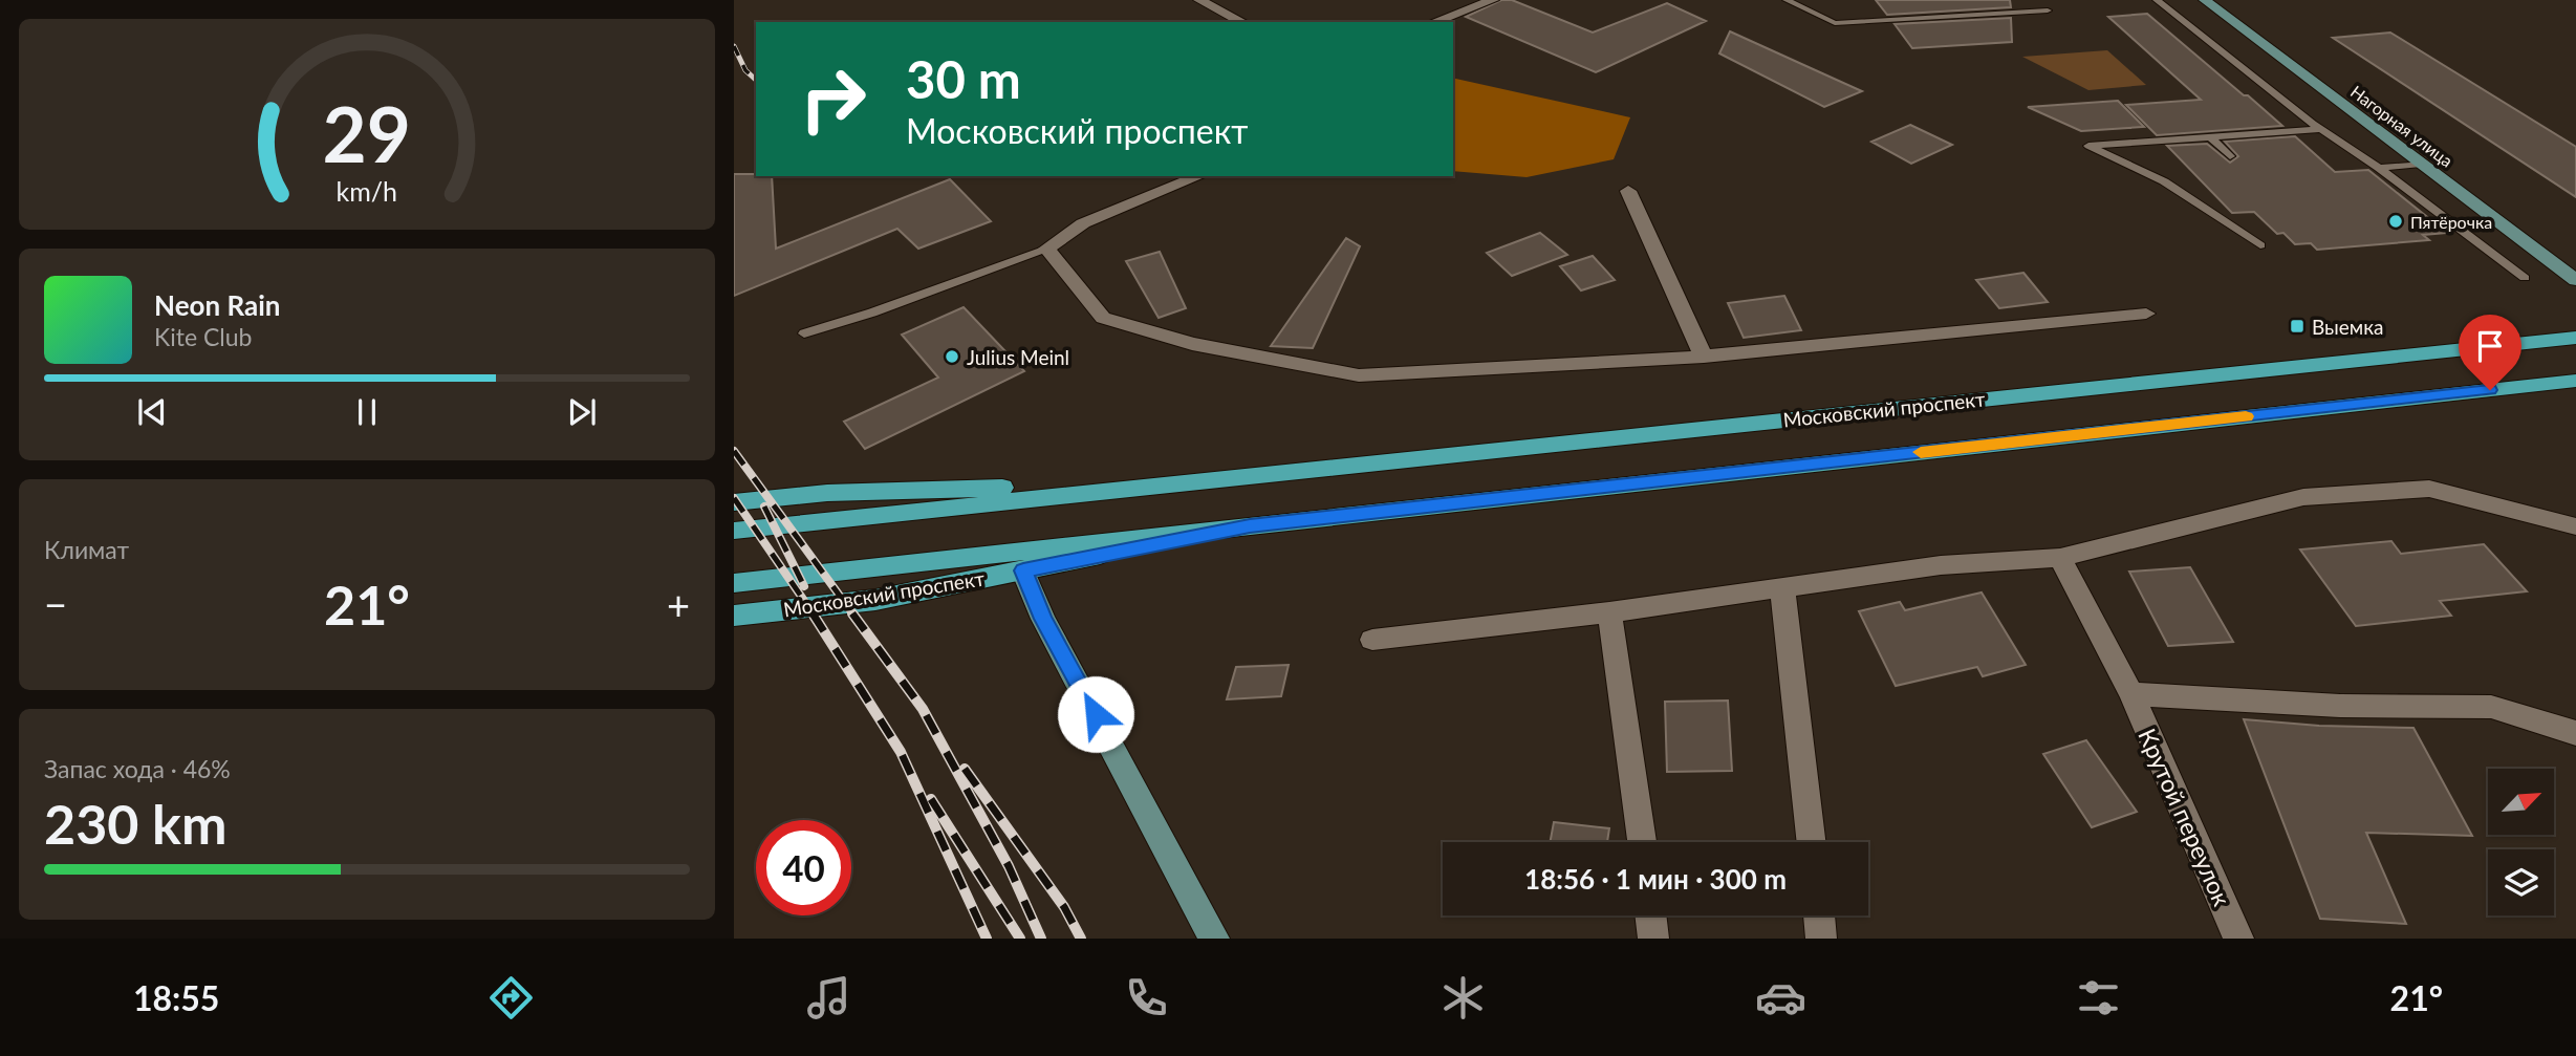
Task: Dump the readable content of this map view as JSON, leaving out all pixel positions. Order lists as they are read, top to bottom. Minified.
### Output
{"streets":{"main road":["Нагорная улица","Московский проспект"],"street":["Крутой переулок"]},"places":{"other":["Пятёрочка","Julius Meinl"],"transit":["Выемка"]},"north":"top right","page":{"turn":["30 m","Московский проспект"],"song":["Neon Rain","Kite Club"],"tile":["Климат",["Запас хода · 46%","230 km"]],"heat":["−","21°","+"],"limit":"40","trip":"18:56 · 1 мин · 300 m","tabs":["18:55","21°"],"gauge":["29","km/h"]}}
